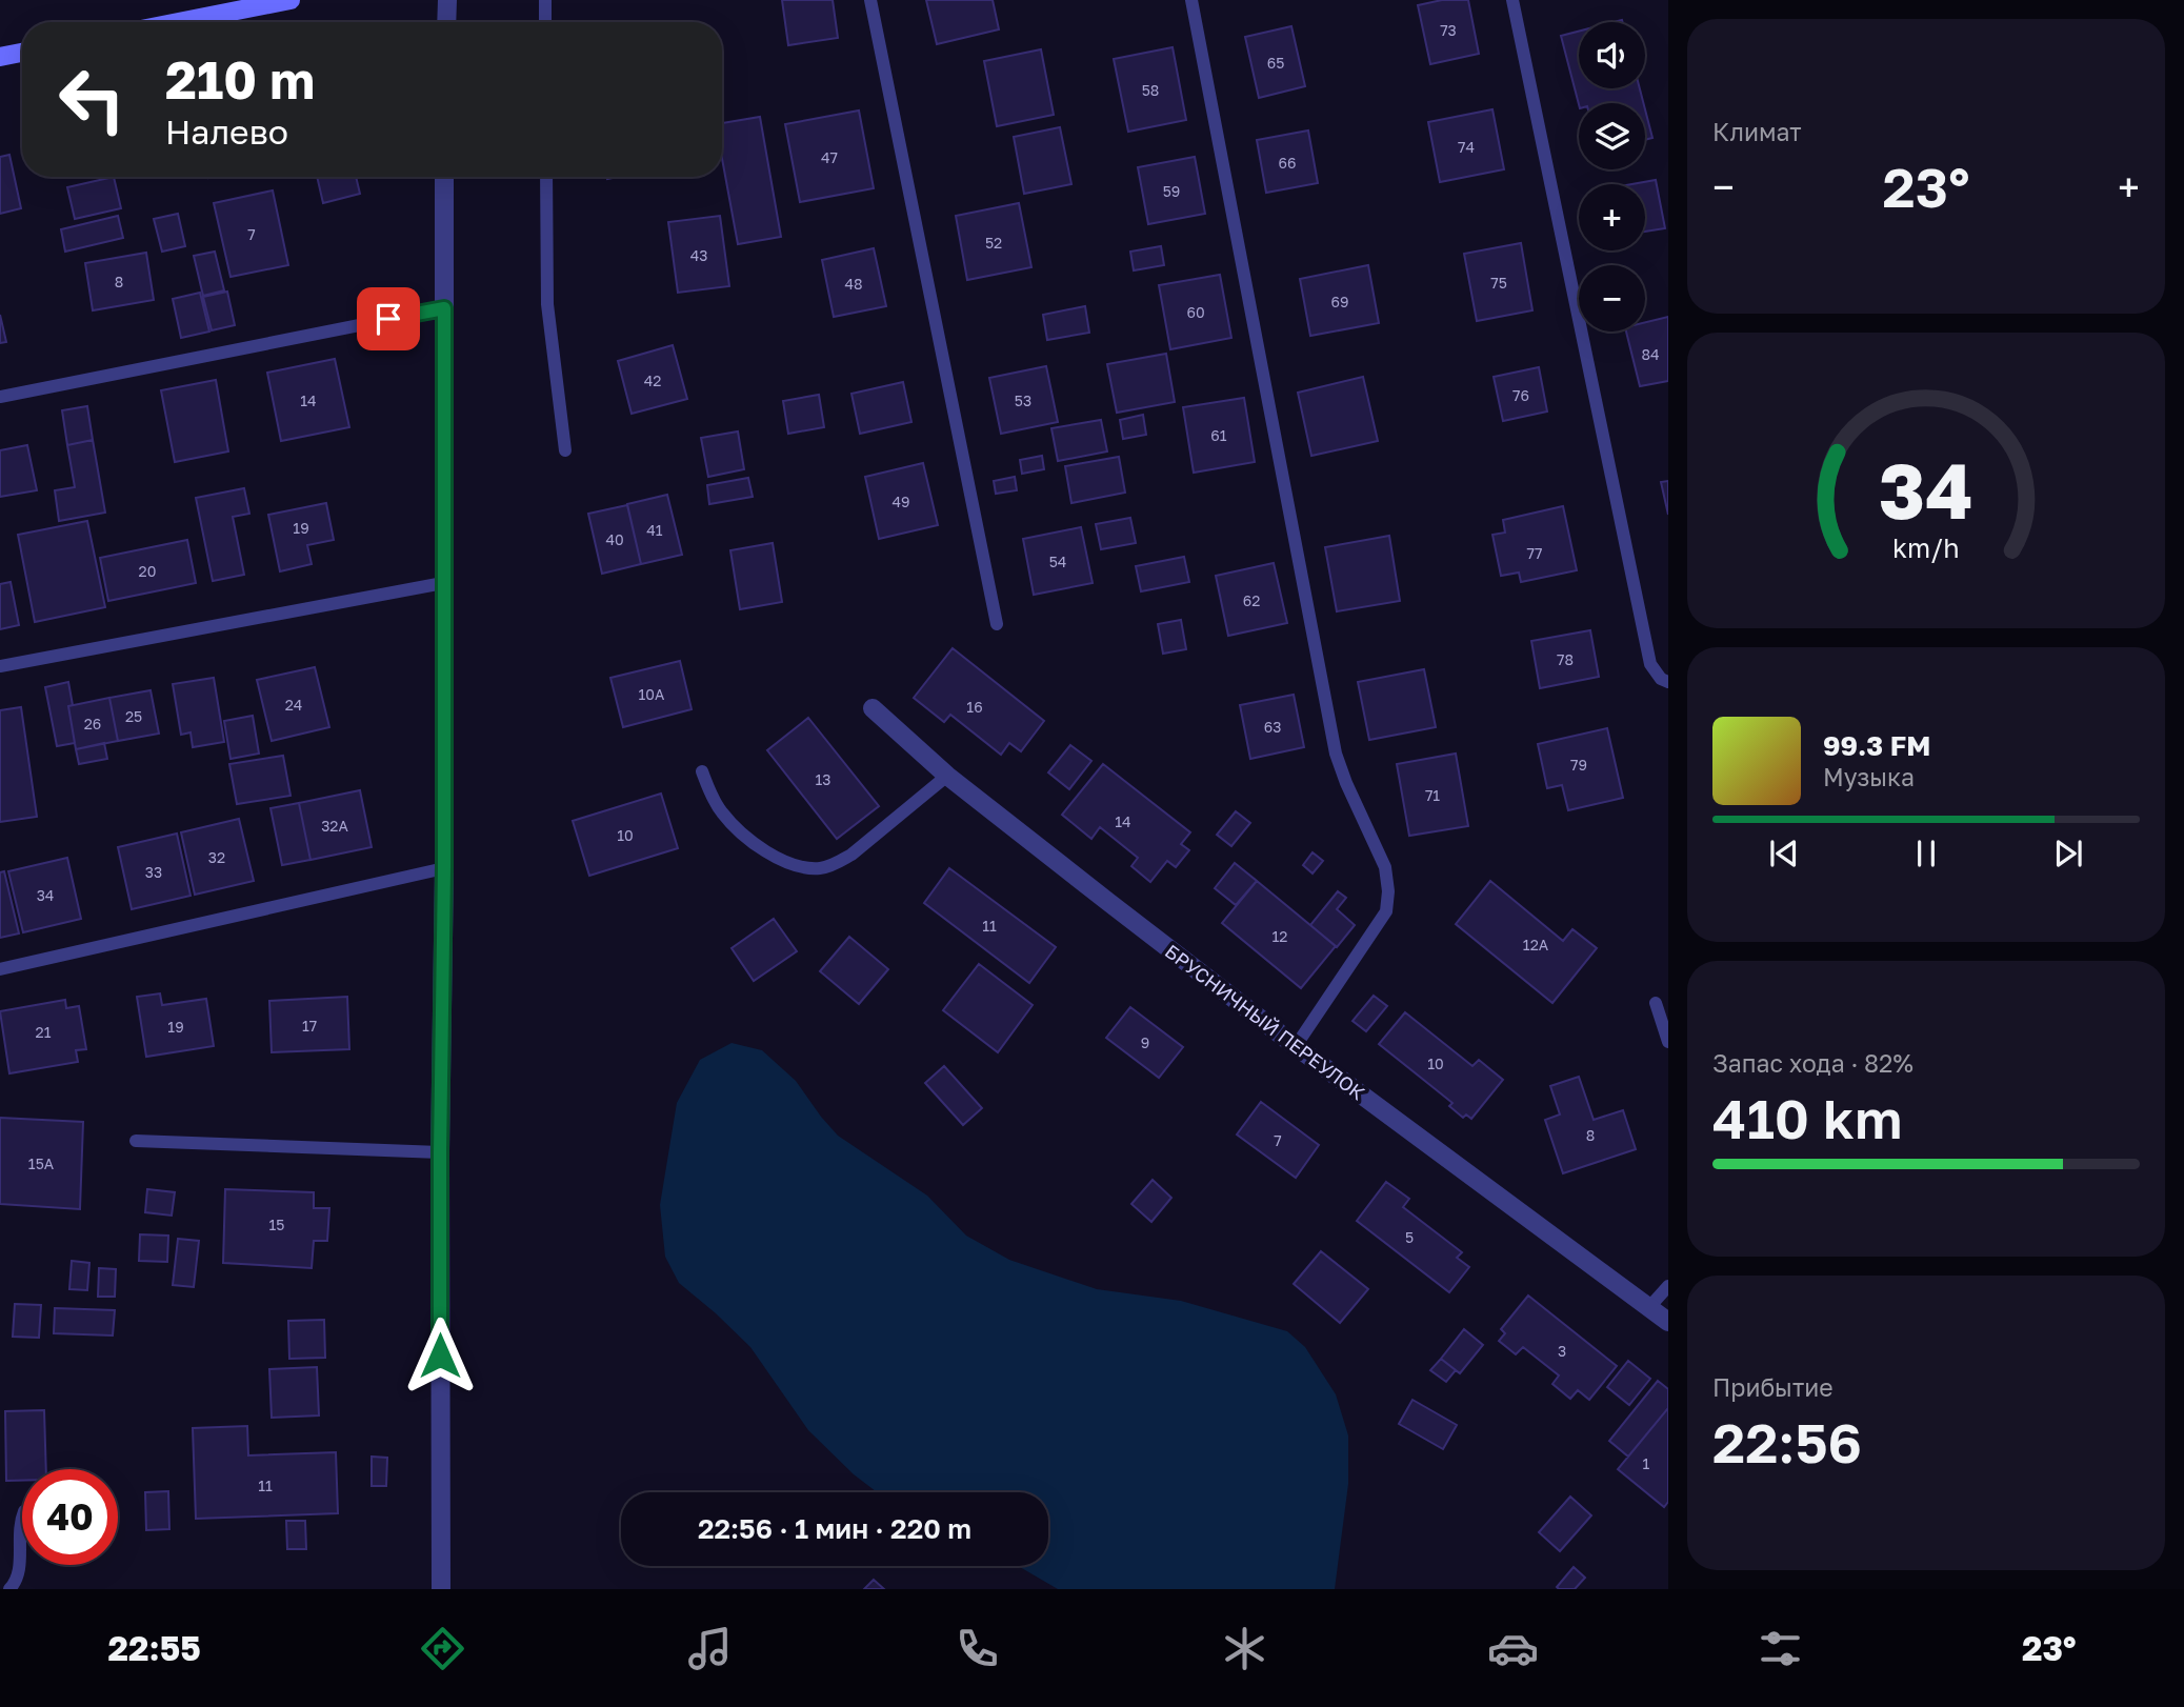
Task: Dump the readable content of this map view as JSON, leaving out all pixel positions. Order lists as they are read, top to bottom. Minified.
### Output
{"streets":{"street":["БРУСНИЧНЫЙ ПЕРЕУЛОК"]},"house_numbers":["73","65","58","74","47","66","59","7","52","43","8","75","48","69","60","84","42","76","14","53","61","49","19","41","40","77","54","20","62","78","10А","24","16","25","26","63","79","13","71","14","32А","10","32","33","34","11","12","12А","17","19","21","9","10","8","7","15А","15","5","3","1","11"],"page":{"tile":["Климат",["Запас хода · 82%","410 km"],["Прибытие","22:56"]],"map_buttons":["+","−"],"turn":["210 m","Налево"],"heat":["−","23°","+"],"song":["99.3 FM","Музыка"],"limit":"40","trip":"22:56 · 1 мин · 220 m","tabs":["22:55","23°"],"gauge":["34","km/h"]}}
